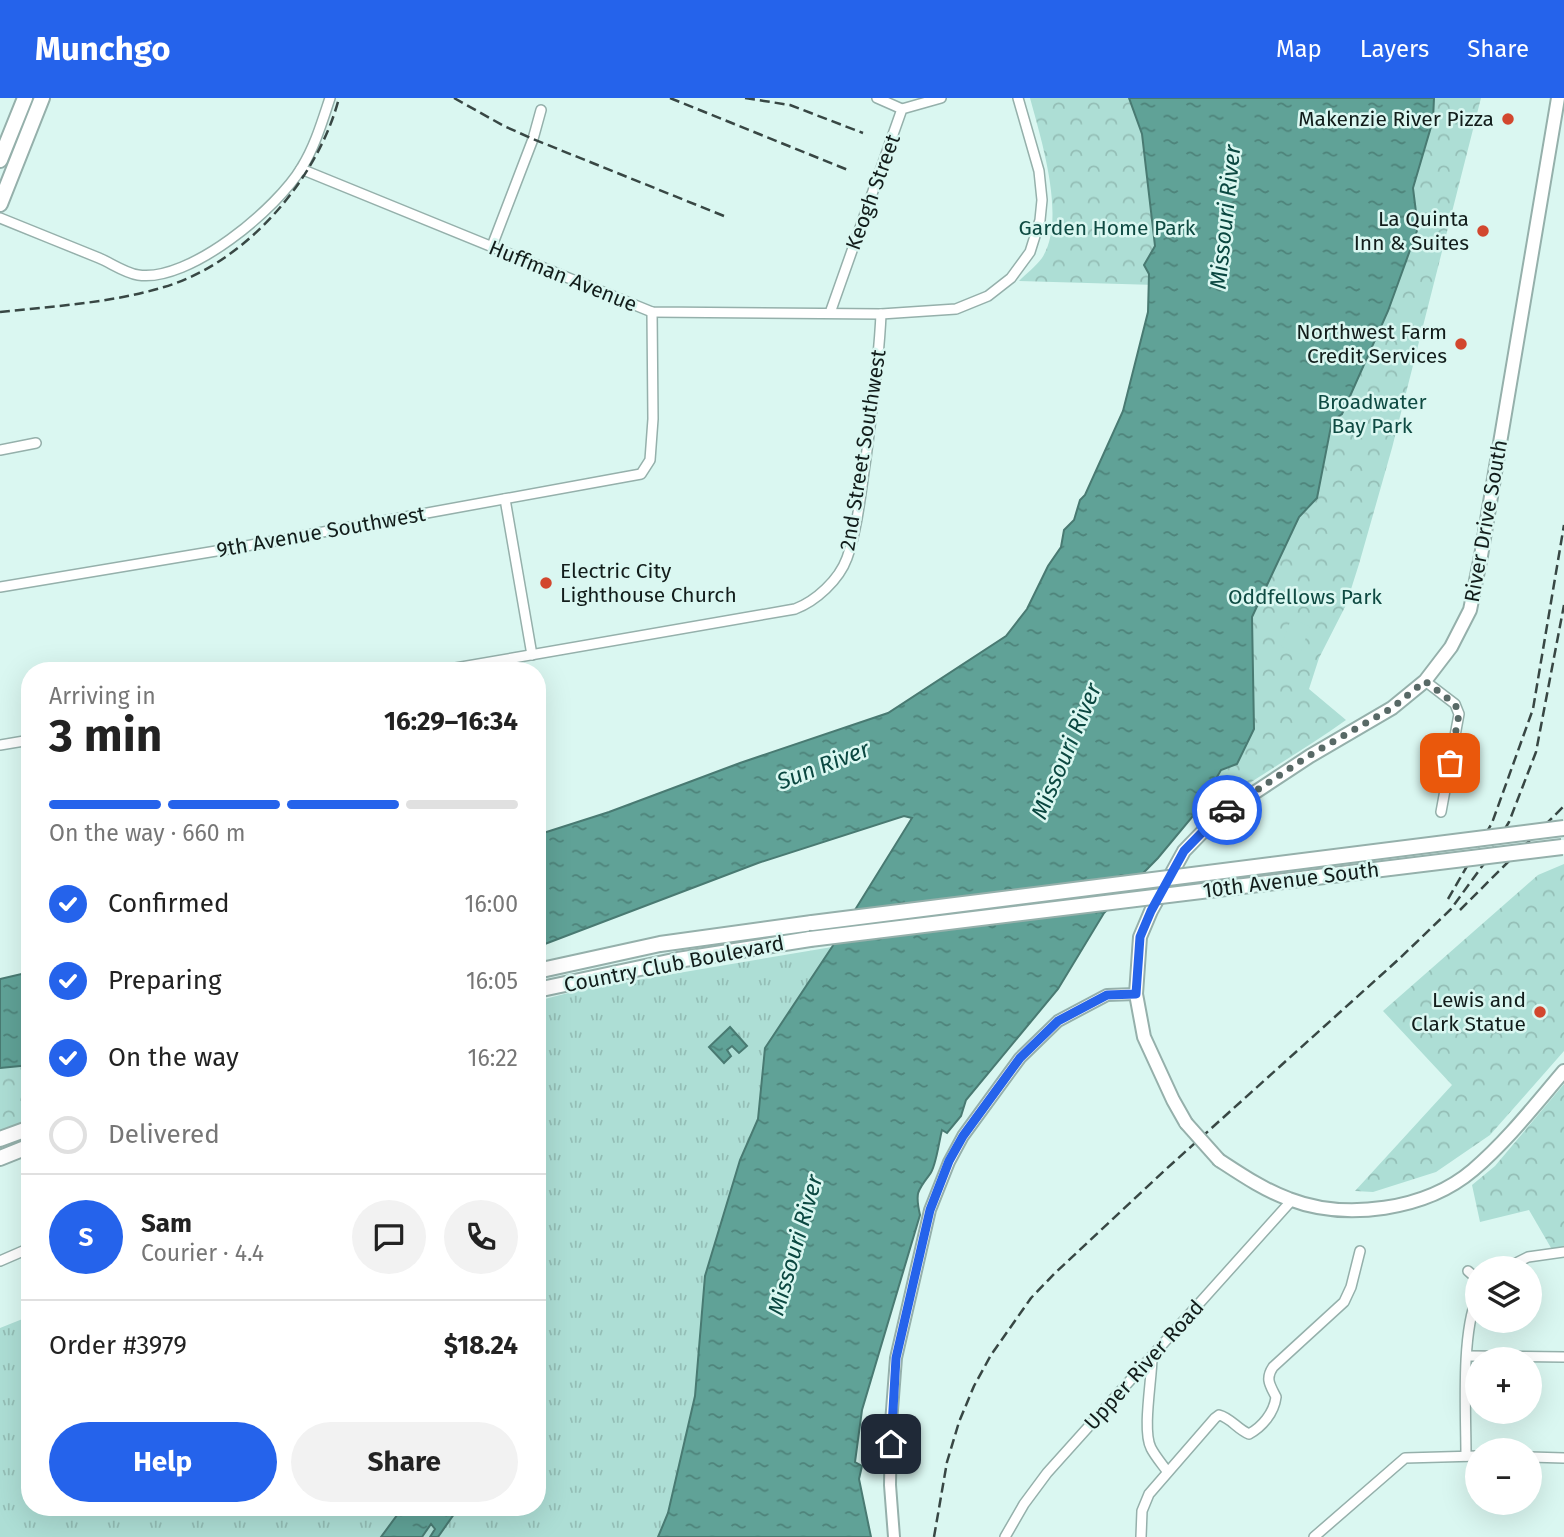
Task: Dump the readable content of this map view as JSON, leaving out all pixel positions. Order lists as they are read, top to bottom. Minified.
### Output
{"streets":{"main road":["River Drive South","10th Avenue South","Country Club Boulevard"],"street":["Keogh Street","Huffman Avenue","2nd Street Southwest","9th Avenue Southwest","Upper River Road"]},"crossings":[["Keogh Street","Huffman Avenue"],["Huffman Avenue","2nd Street Southwest"],["Huffman Avenue","9th Avenue Southwest"],["River Drive South","Upper River Road"],["10th Avenue South","Country Club Boulevard"]],"water":["Missouri River","Sun River"],"parks":["Garden Home Park","Broadwater Bay Park","Oddfellows Park"],"places":["Makenzie River Pizza","La Quinta Inn & Suites","Northwest Farm Credit Services","Electric City Lighthouse Church","Lewis and Clark Statue"],"page":{"header":"Munchgo","nav":["Map","Layers","Share"],"heading":["3 min","Arriving in","16:29–16:34"],"panel":["Sam","Courier · 4.4","Order #3979","$18.24"],"bar":"On the way · 660 m","list":[["Confirmed","16:00"],["Preparing","16:05"],["On the way","16:22"],"Delivered"],"round":"S","map_buttons":["+","−"],"buttons":["Help","Share"]}}
